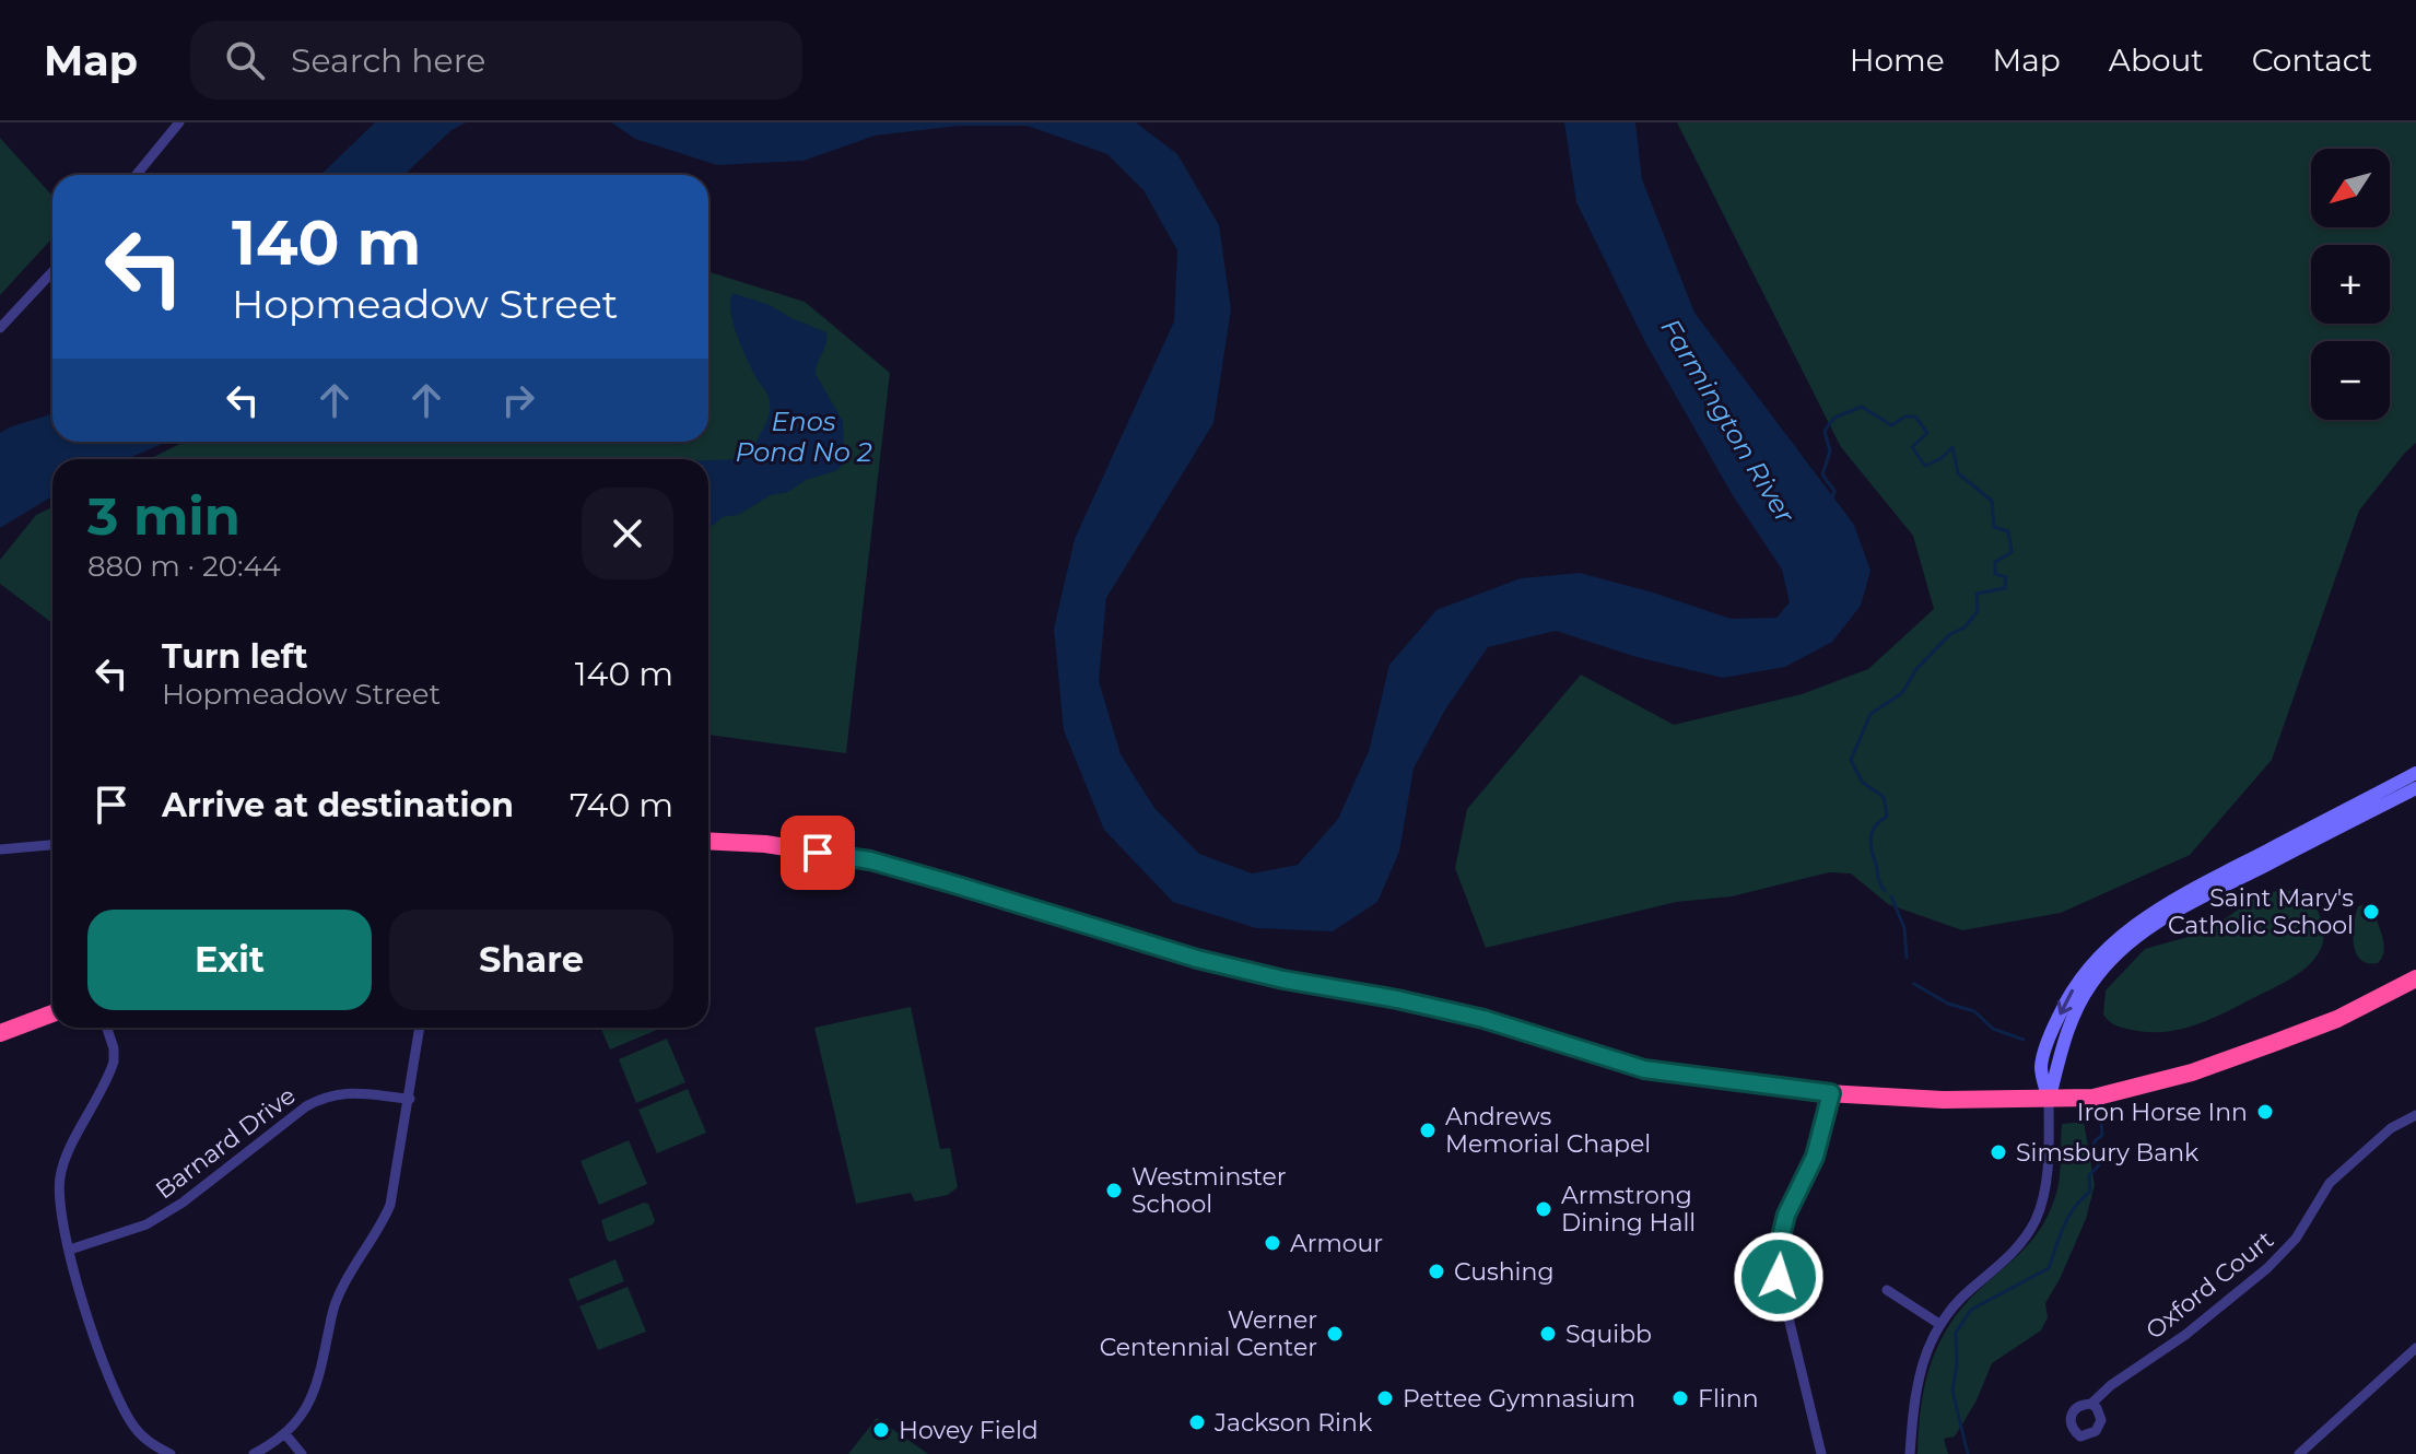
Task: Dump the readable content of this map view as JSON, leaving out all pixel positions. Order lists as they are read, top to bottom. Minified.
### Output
{"streets":{"street":["Barnard Drive","Oxford Court"]},"water":["Farmington River","Enos Pond No 2"],"places":["Saint Mary's Catholic School","Iron Horse Inn","Andrews Memorial Chapel","Simsbury Bank","Westminster School","Armstrong Dining Hall","Armour","Cushing","Werner Centennial Center","Squibb","Pettee Gymnasium","Flinn","Jackson Rink","Hovey Field"],"north":"bottom left","page":{"header":"Map","search":"Search here","nav":["Home","Map","About","Contact"],"map_buttons":["+","−"],"turn":["140 m","Hopmeadow Street"],"heading":["3 min","880 m · 20:44"],"list":[{"name":"Turn left","note":"Hopmeadow Street","value":"140 m"},{"name":"Arrive at destination","value":"740 m"}],"buttons":["Exit","Share"]}}
